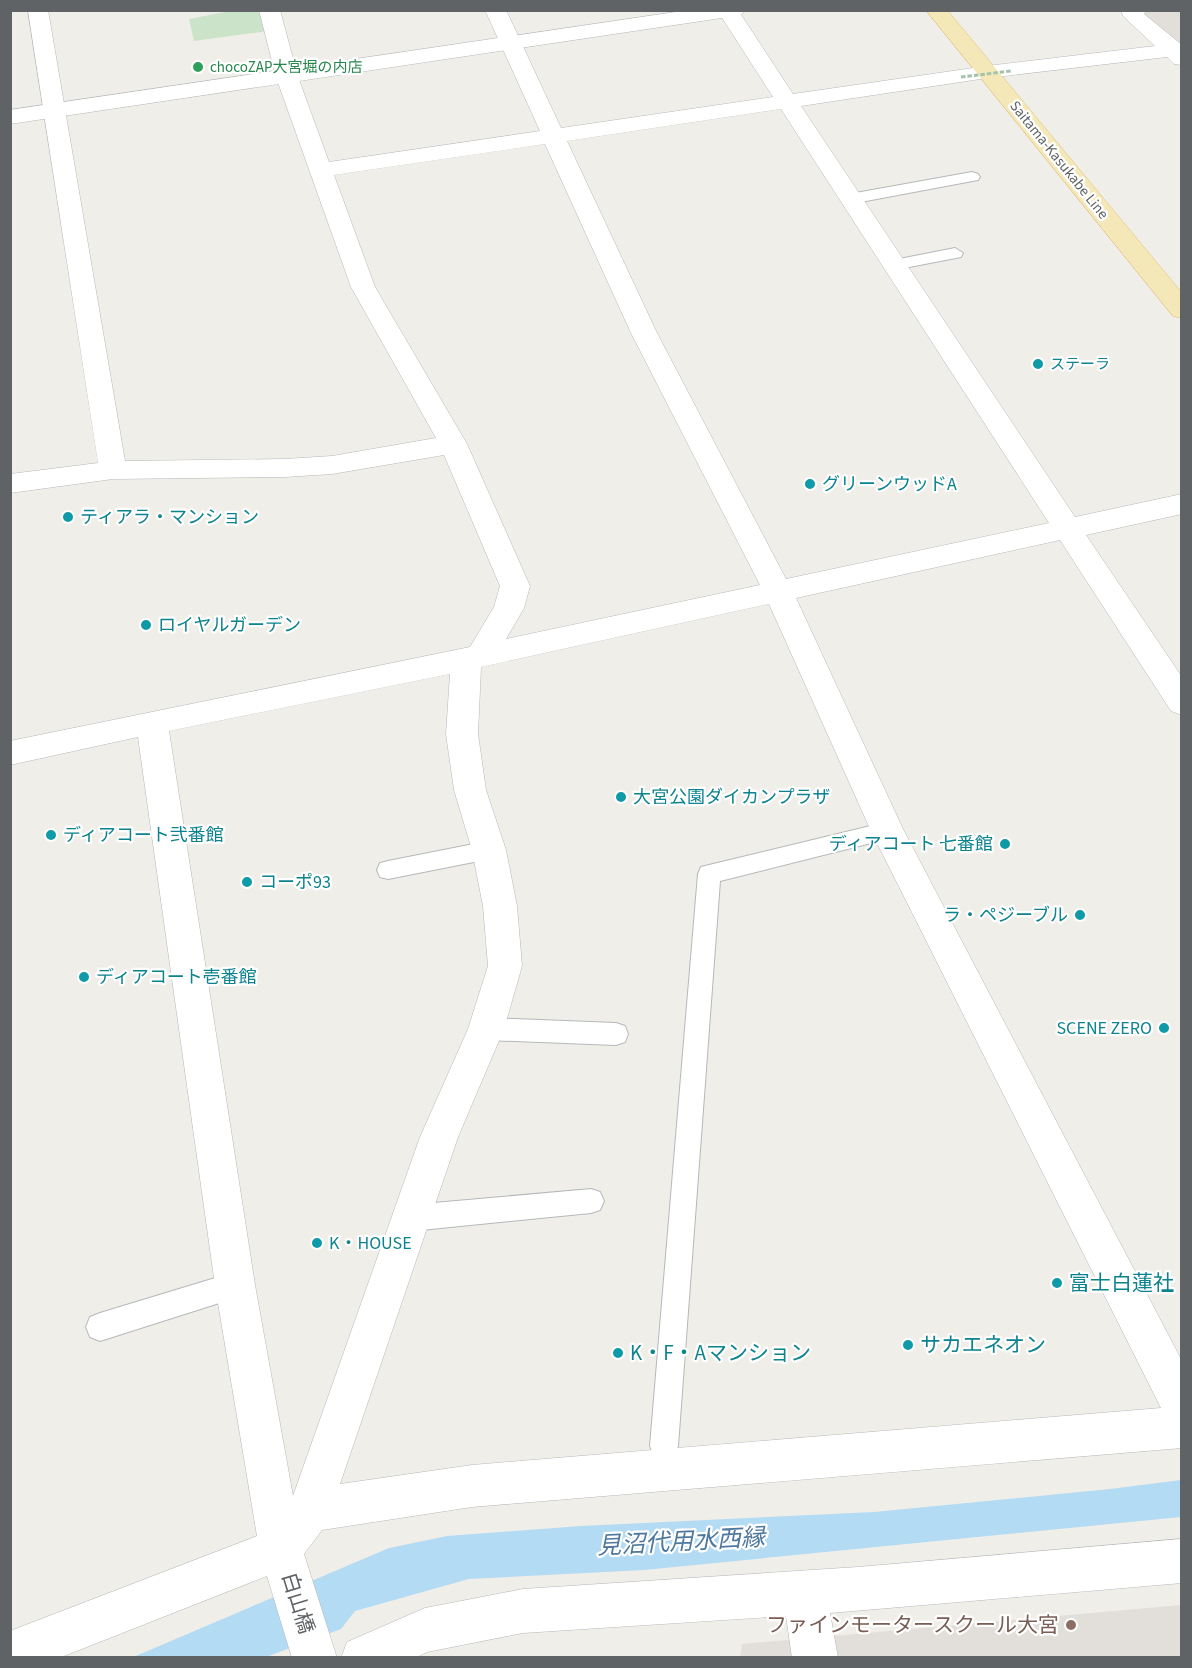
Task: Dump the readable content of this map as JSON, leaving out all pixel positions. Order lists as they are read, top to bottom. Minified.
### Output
{"streets":{"main road":["Saitama-Kasukabe Line"],"street":["白山橋"]},"water":["見沼代用水西縁"],"places":["chocoZAP大宮堀の内店","ステーラ","グリーンウッドA","ティアラ・マンション","ロイヤルガーデン","大宮公園ダイカンプラザ","ディアコート弐番館","ディアコート 七番館","コーポ93","ラ・ペジーブル","ディアコート壱番館","SCENE ZERO","K・HOUSE","富士白蓮社","サカエネオン","K・F・Aマンション","ファインモータースクール大宮"]}
